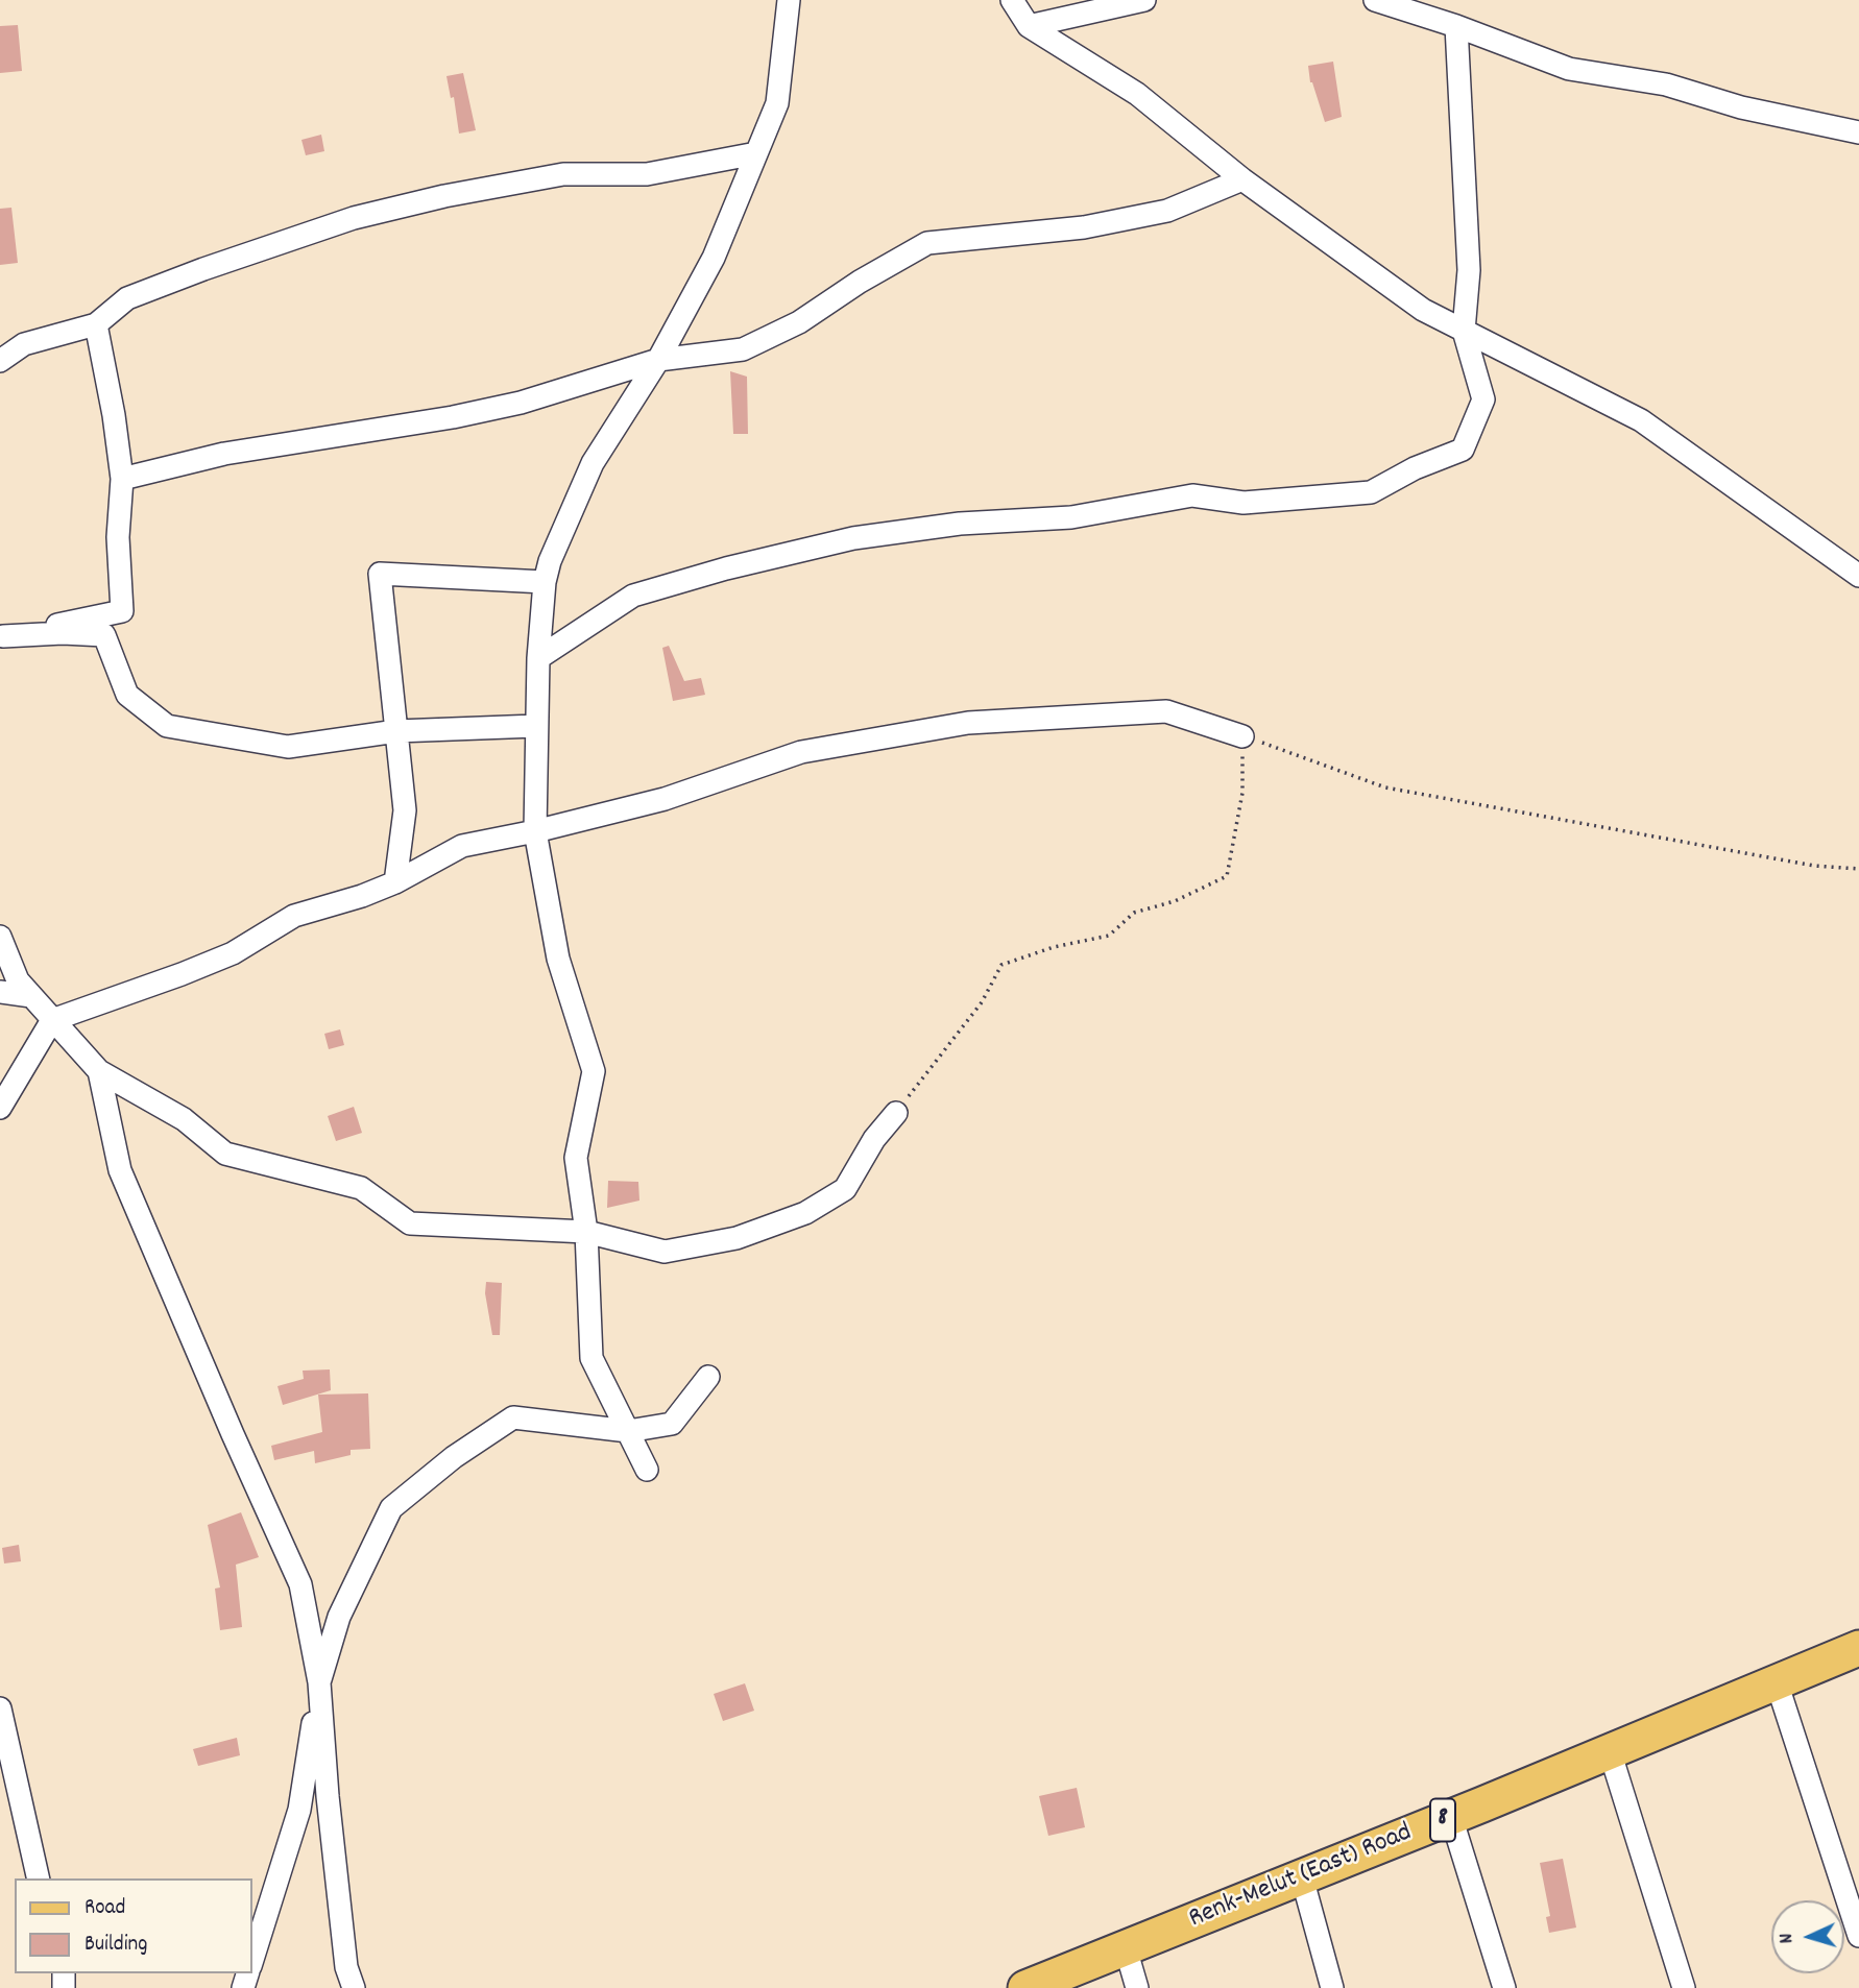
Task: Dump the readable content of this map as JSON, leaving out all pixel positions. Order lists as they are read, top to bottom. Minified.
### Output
{"streets":{"main road":["8","Renk-Melut (East) Road"]},"legend":["Road","Building"],"north":"left"}
